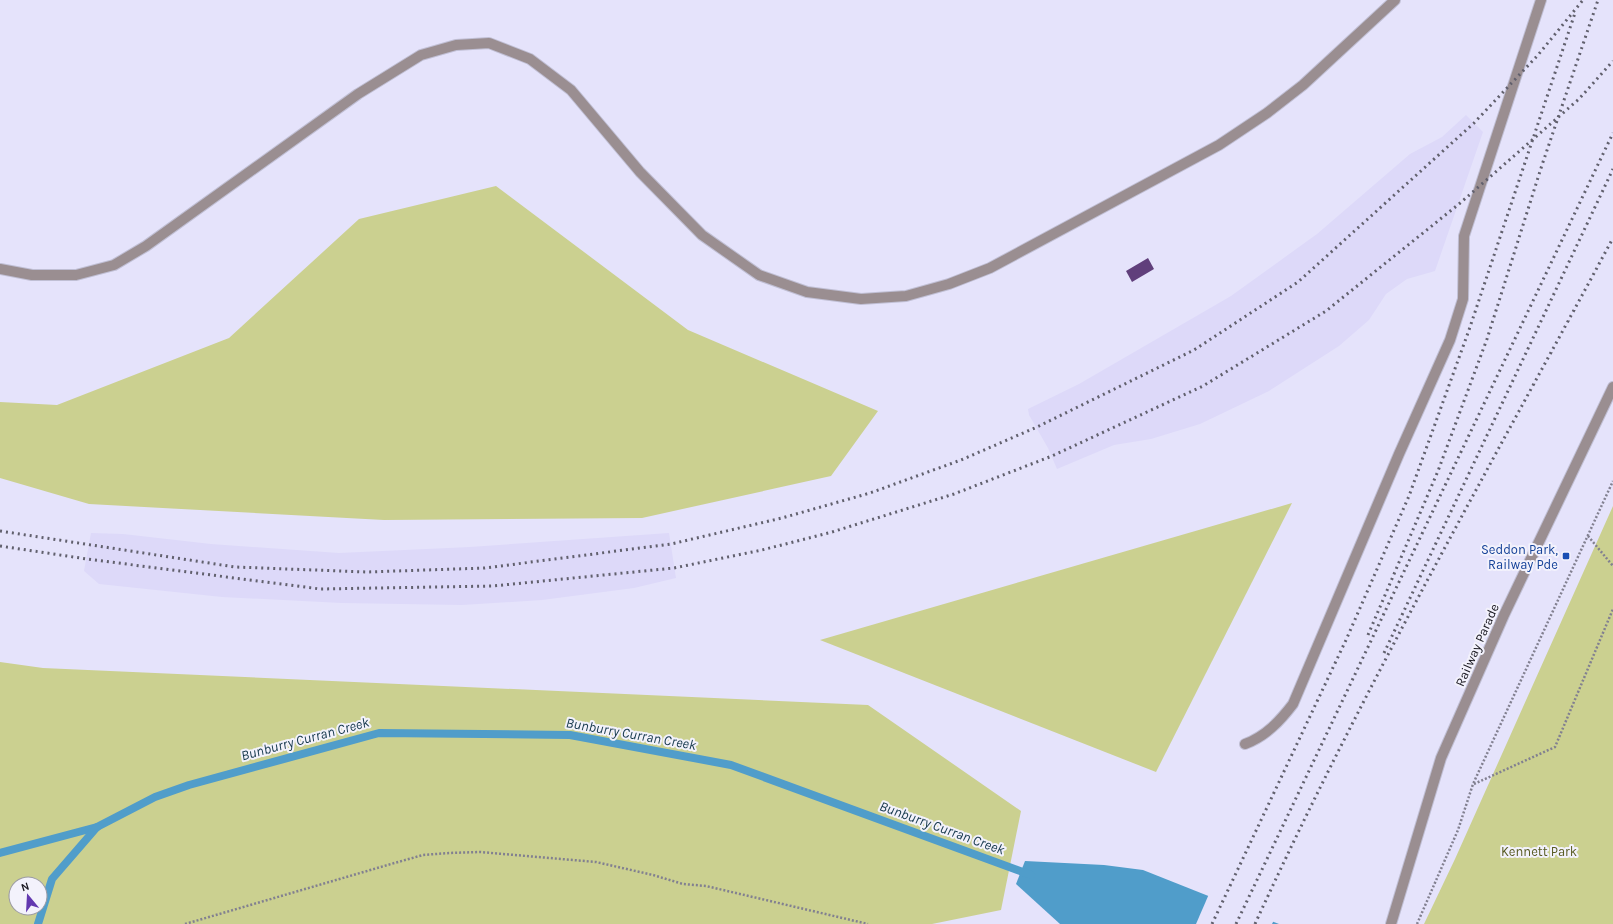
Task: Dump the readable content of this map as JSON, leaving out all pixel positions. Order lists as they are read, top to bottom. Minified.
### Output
{"streets":{"street":["Railway Parade"]},"water":["Bunburry Curran Creek"],"parks":["Kennett Park"],"places":{"transit":["Seddon Park, Railway Pde"]},"north":"top"}
